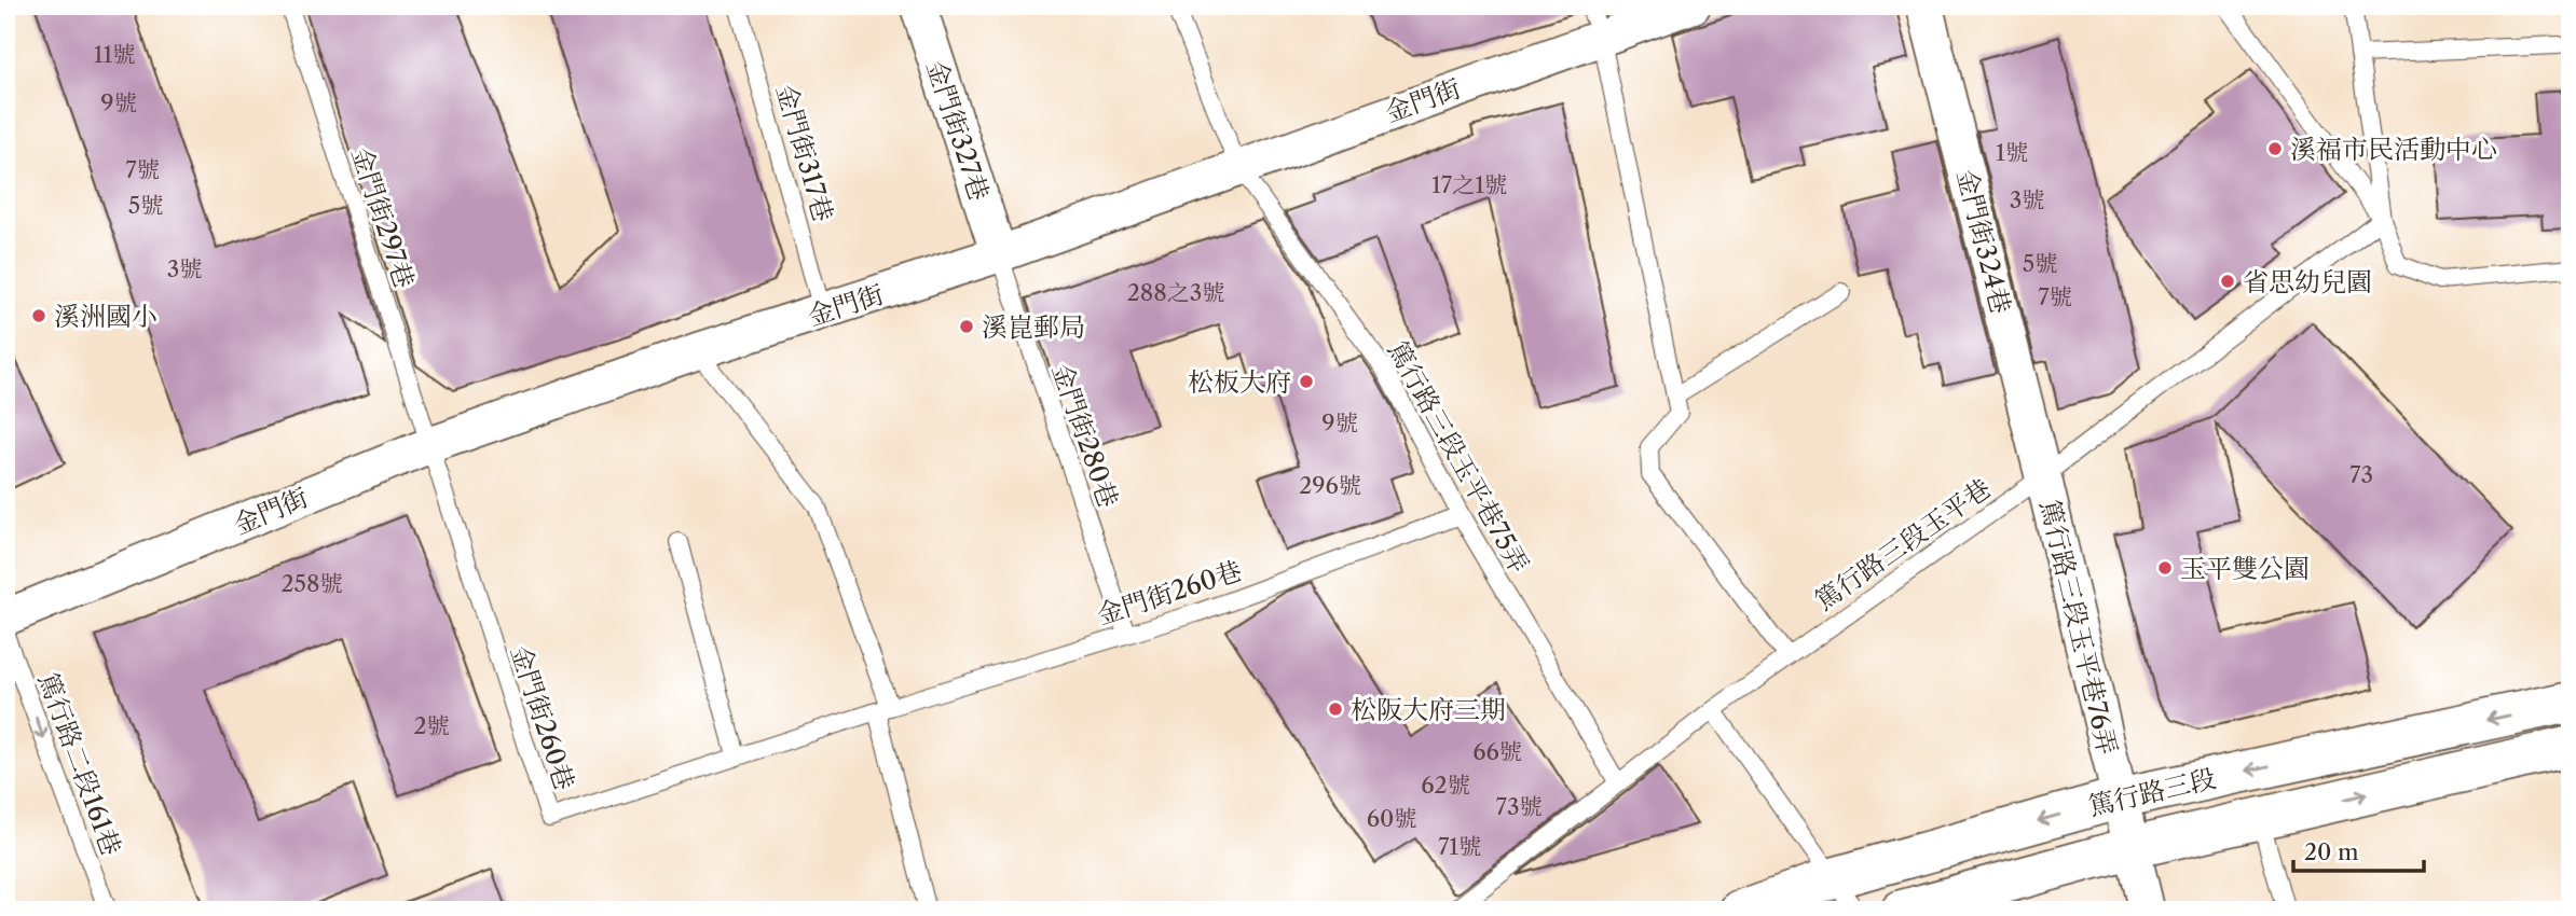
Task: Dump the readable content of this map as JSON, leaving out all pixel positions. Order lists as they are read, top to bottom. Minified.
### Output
{"streets":{"street":["金門街","金門街327巷","金門街324巷","篤行路三段玉平巷76弄","篤行路三段"],"lane":["金門街317巷","金門街297巷","金門街280巷","篤行路三段玉平巷75弄","篤行路三段玉平巷","金門街260巷","篤行路二段161巷"]},"crossings":[["金門街","金門街327巷"],["金門街","金門街317巷"],["金門街","金門街297巷"],["金門街","金門街280巷"],["金門街","篤行路三段玉平巷75弄"],["金門街","金門街260巷"],["金門街327巷","金門街280巷"],["金門街297巷","金門街260巷"],["金門街324巷","篤行路三段玉平巷"],["金門街324巷","篤行路三段玉平巷76弄"],["金門街280巷","金門街260巷"],["篤行路三段玉平巷75弄","篤行路三段玉平巷"],["篤行路三段玉平巷75弄","金門街260巷"],["篤行路三段玉平巷","篤行路三段玉平巷76弄"],["篤行路三段玉平巷76弄","篤行路三段"]],"one_way":["篤行路二段161巷"],"places":["溪福市民活動中心","省思幼兒園","溪洲國小","溪崑郵局","松板大府","玉平雙公園","松阪大府三期"],"house_numbers":["11號","9號","1號","7號","17之1號","3號","5號","5號","3號","288之3號","7號","9號","73","296號","258號","2號","66號","62號","73號","60號","71號"],"scale_bar":"20 m"}
